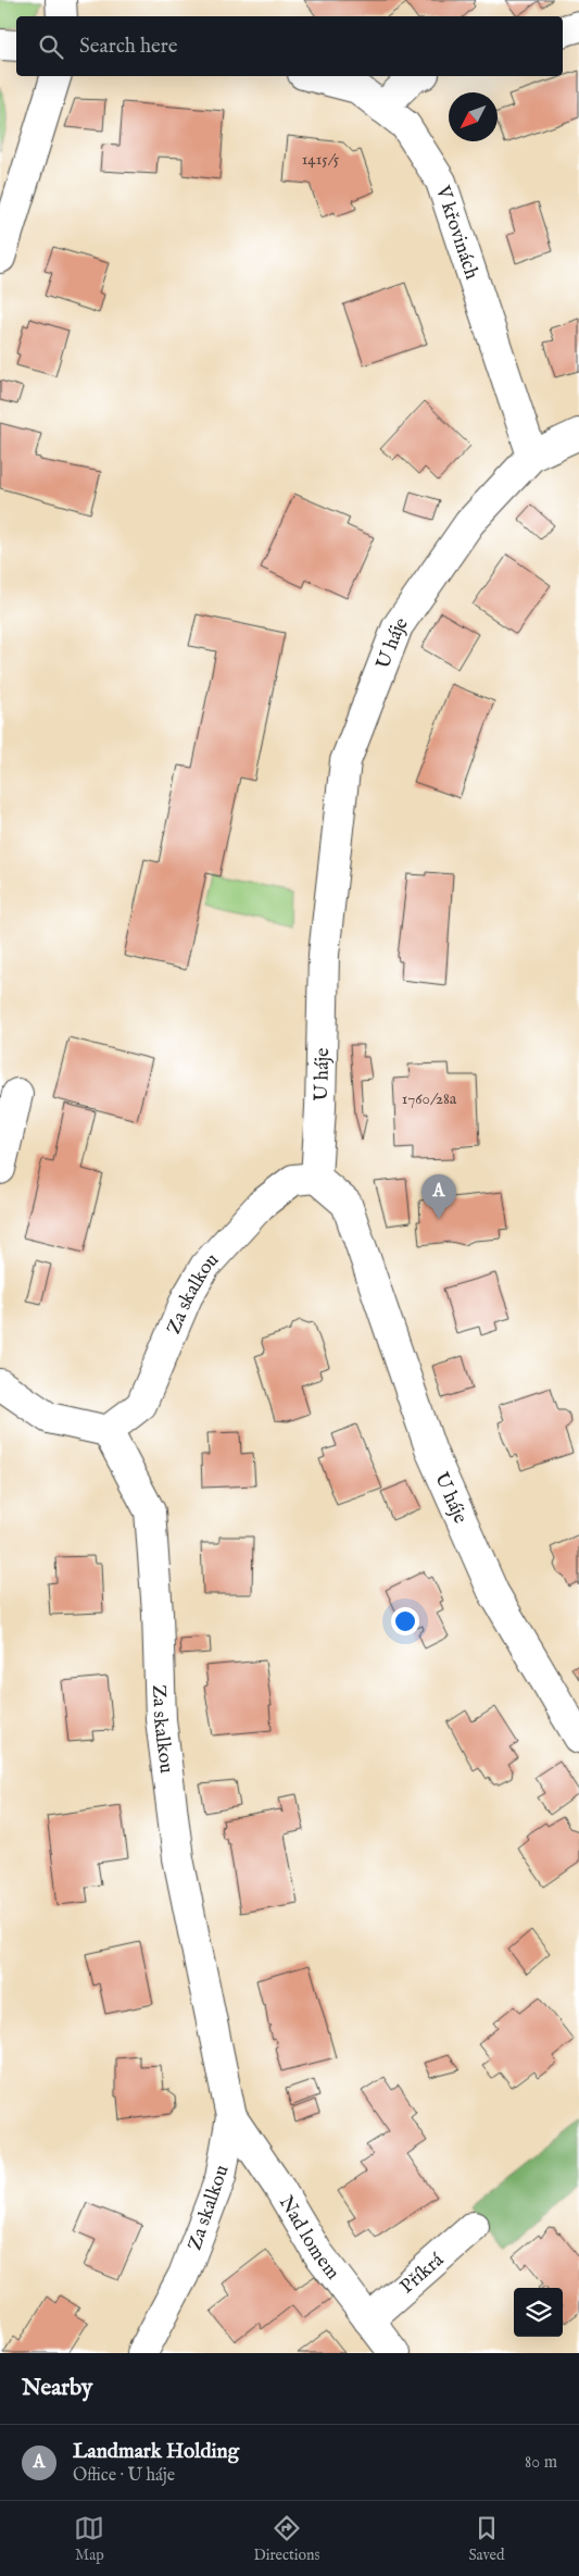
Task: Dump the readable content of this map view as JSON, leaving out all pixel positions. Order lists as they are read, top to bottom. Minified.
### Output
{"streets":{"street":["V křovinách","U háje","Za skalkou","Nad lomem","Příkrá"]},"crossings":[["V křovinách","U háje"],["U háje","Za skalkou"],["Za skalkou","Nad lomem"],["Nad lomem","Příkrá"]],"house_numbers":["1415/5","1760/28a"],"north":"bottom left","page":{"search":"Search here","pins":"A","heading":"Nearby","list":[{"mark":"A","name":"Landmark Holding","note":"Office · U háje","value":"80 m"}],"nav":["Map","Directions","Saved"]}}
